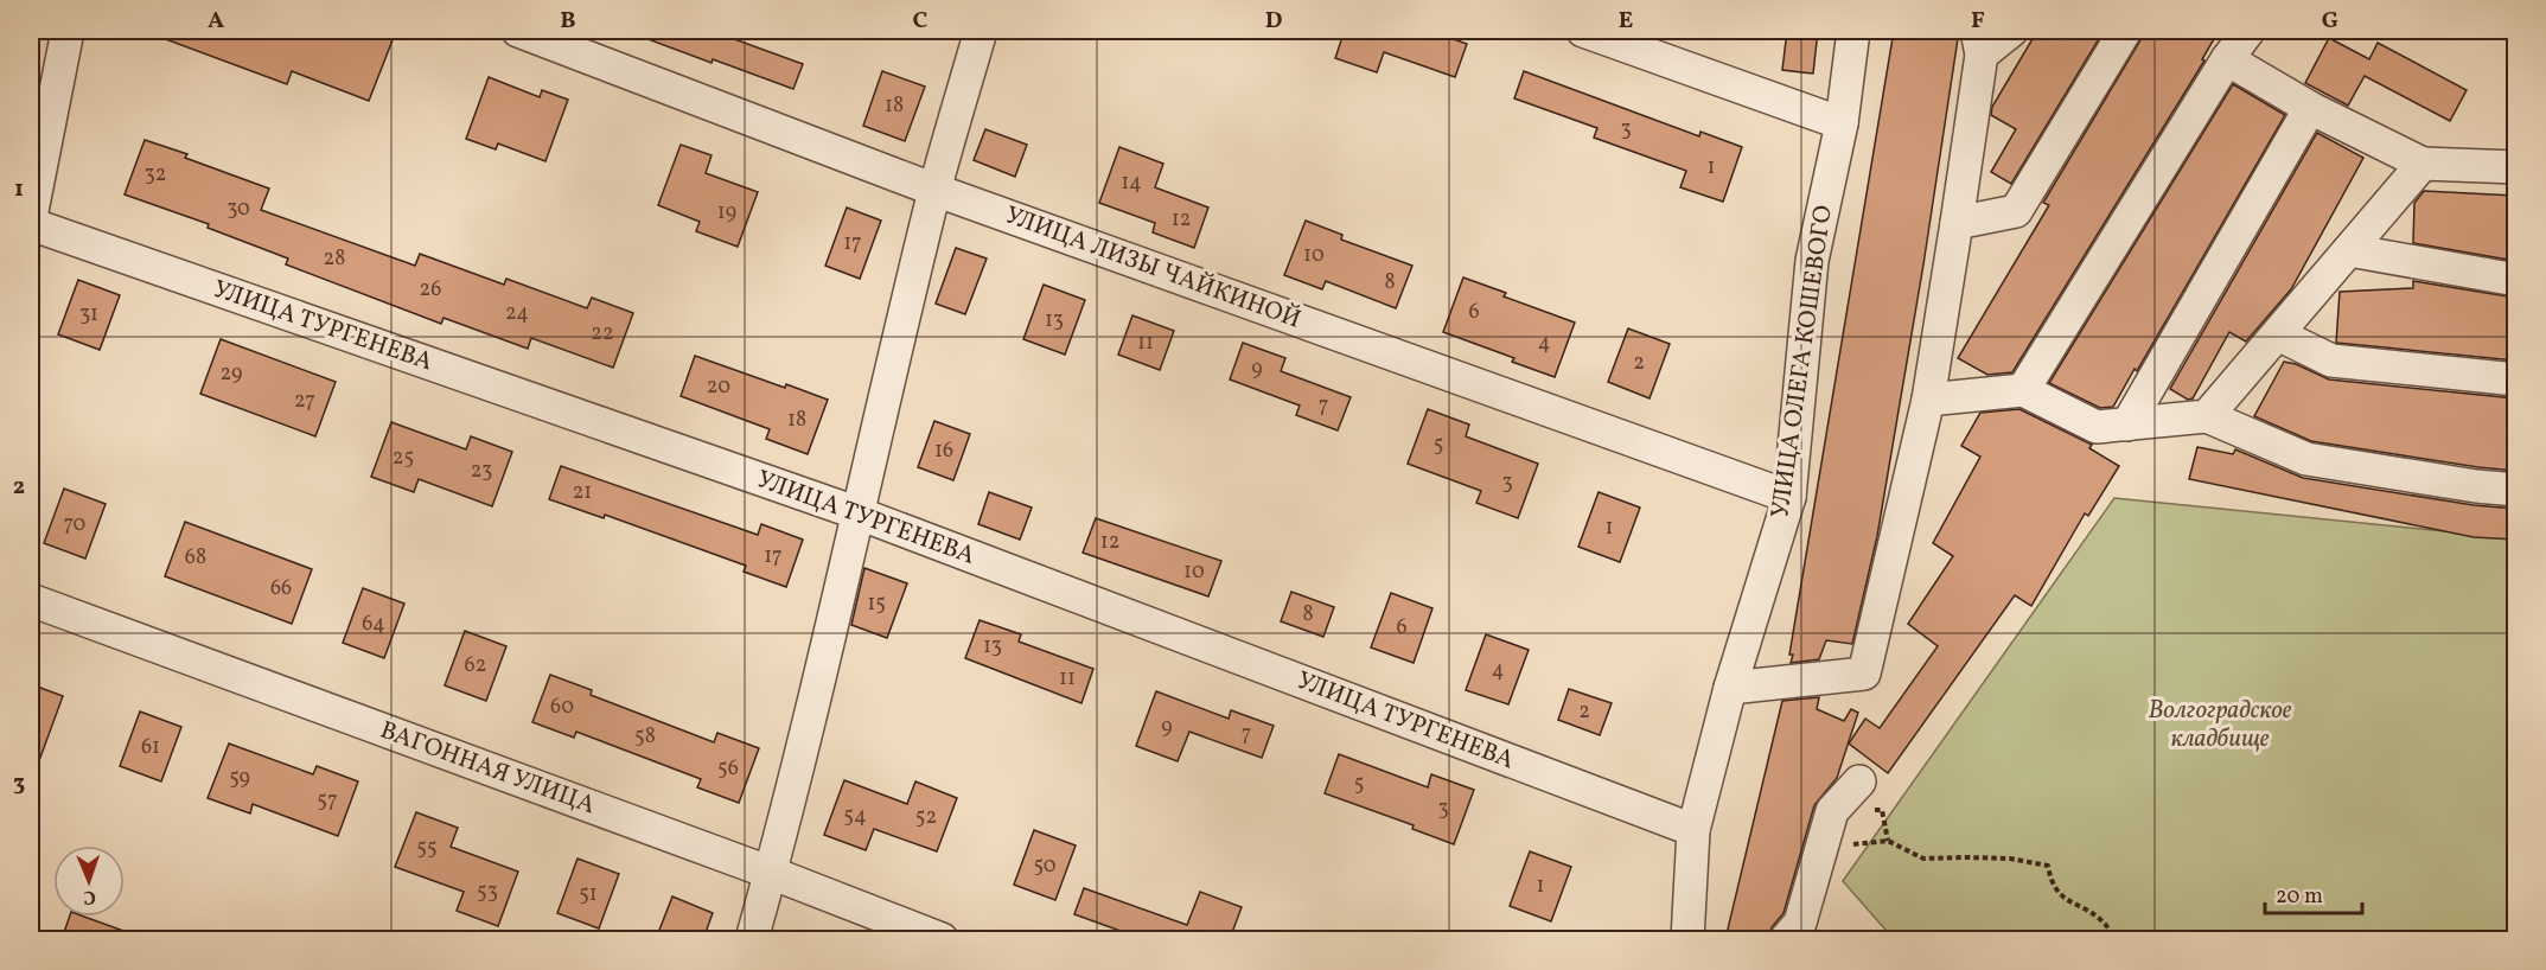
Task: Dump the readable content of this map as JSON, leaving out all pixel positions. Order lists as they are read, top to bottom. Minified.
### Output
{"streets":{"street":["УЛИЦА ЛИЗЫ ЧАЙКИНОЙ","УЛИЦА ТУРГЕНЕВА","УЛИЦА ОЛЕГА КОШЕВОГО","ВАГОННАЯ УЛИЦА"]},"crossings":[["УЛИЦА ЛИЗЫ ЧАЙКИНОЙ","УЛИЦА ОЛЕГА КОШЕВОГО"],["УЛИЦА ТУРГЕНЕВА","УЛИЦА ОЛЕГА КОШЕВОГО"]],"parks":["Волгоградское кладбище"],"house_numbers":["18","3","1","32","14","30","19","12","17","10","28","8","26","6","24","31","13","22","11","4","2","9","29","20","27","7","18","5","16","25","23","3","21","70","1","12","17","68","10","66","15","8","64","6","13","62","4","11","60","2","9","7","58","61","56","59","5","57","3","54","52","55","50","1","53","51"],"scale_bar":"20 m","north":"bottom","grid":{"columns":["A","B","C","D","E","F","G"],"rows":["1","2","3"]}}
